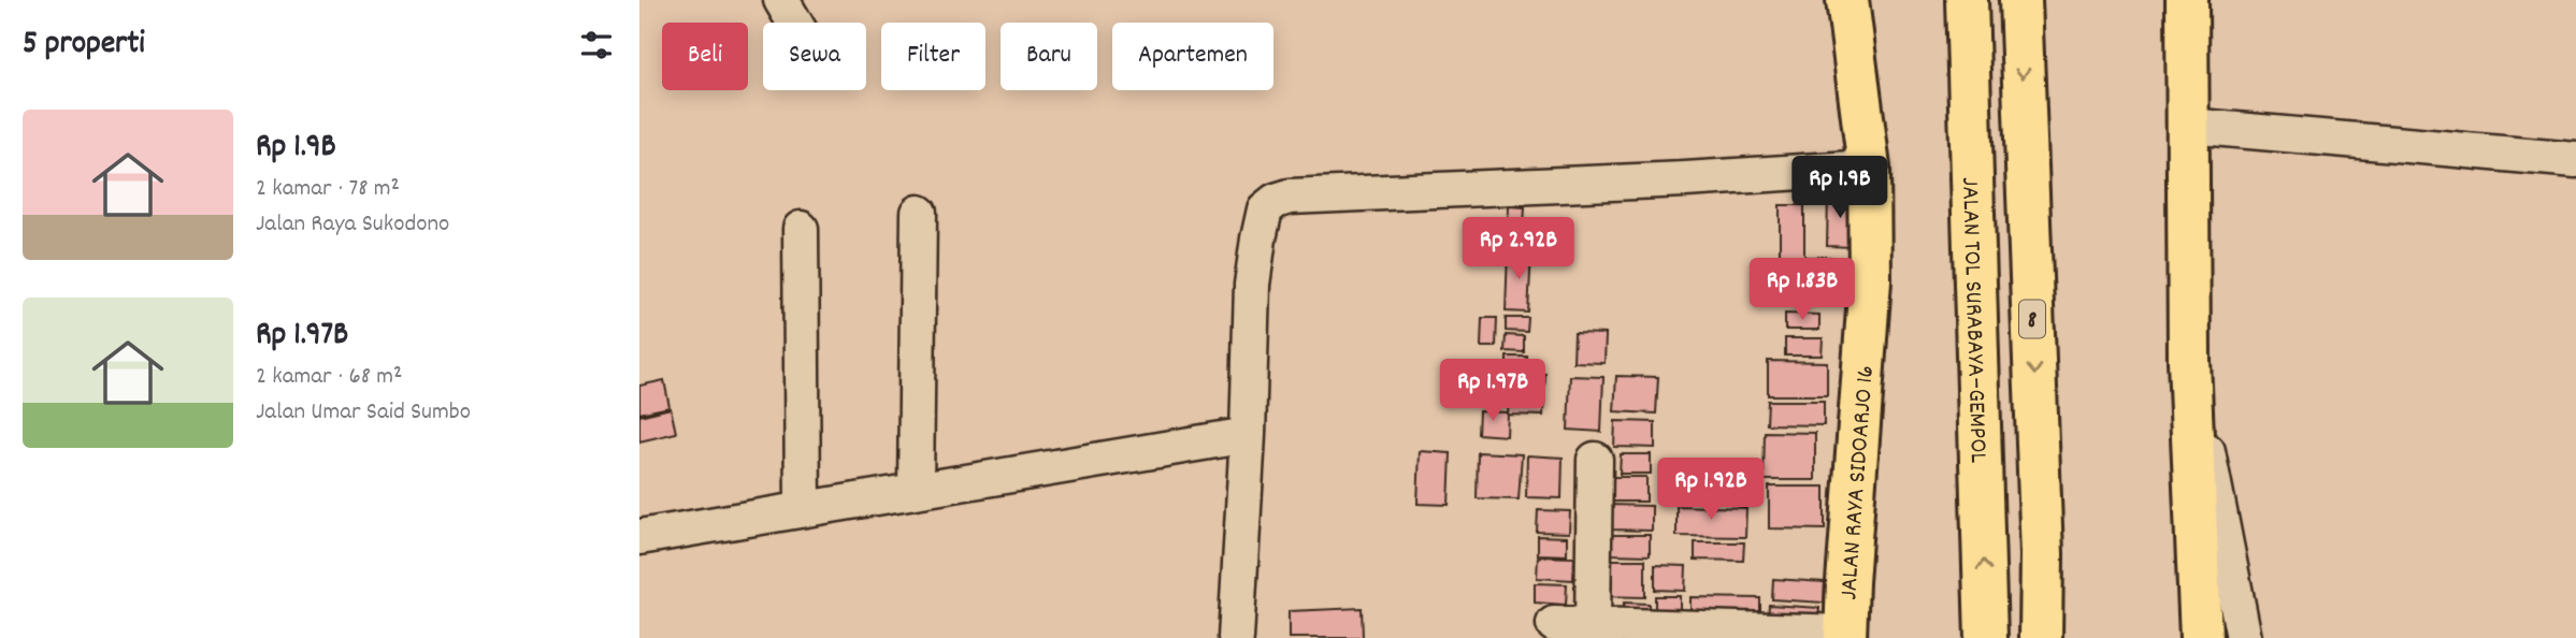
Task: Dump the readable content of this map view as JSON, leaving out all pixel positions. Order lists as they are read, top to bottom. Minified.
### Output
{"streets":{"main road":["JALAN TOL SURABAYA–GEMPOL","8","JALAN RAYA SIDOARJO 16"]},"page":{"heading":"5 properti","chip":["Beli","Sewa","Filter","Baru","Apartemen"],"list":[{"name":"Rp 1.9B","note":"2 kamar · 78 m² · Jalan Raya Sukodono"},{"name":"Rp 1.97B","note":"2 kamar · 68 m² · Jalan Umar Said Sumbo"}],"price":["Rp 1.9B","Rp 2.92B","Rp 1.83B","Rp 1.97B","Rp 1.92B"]}}
